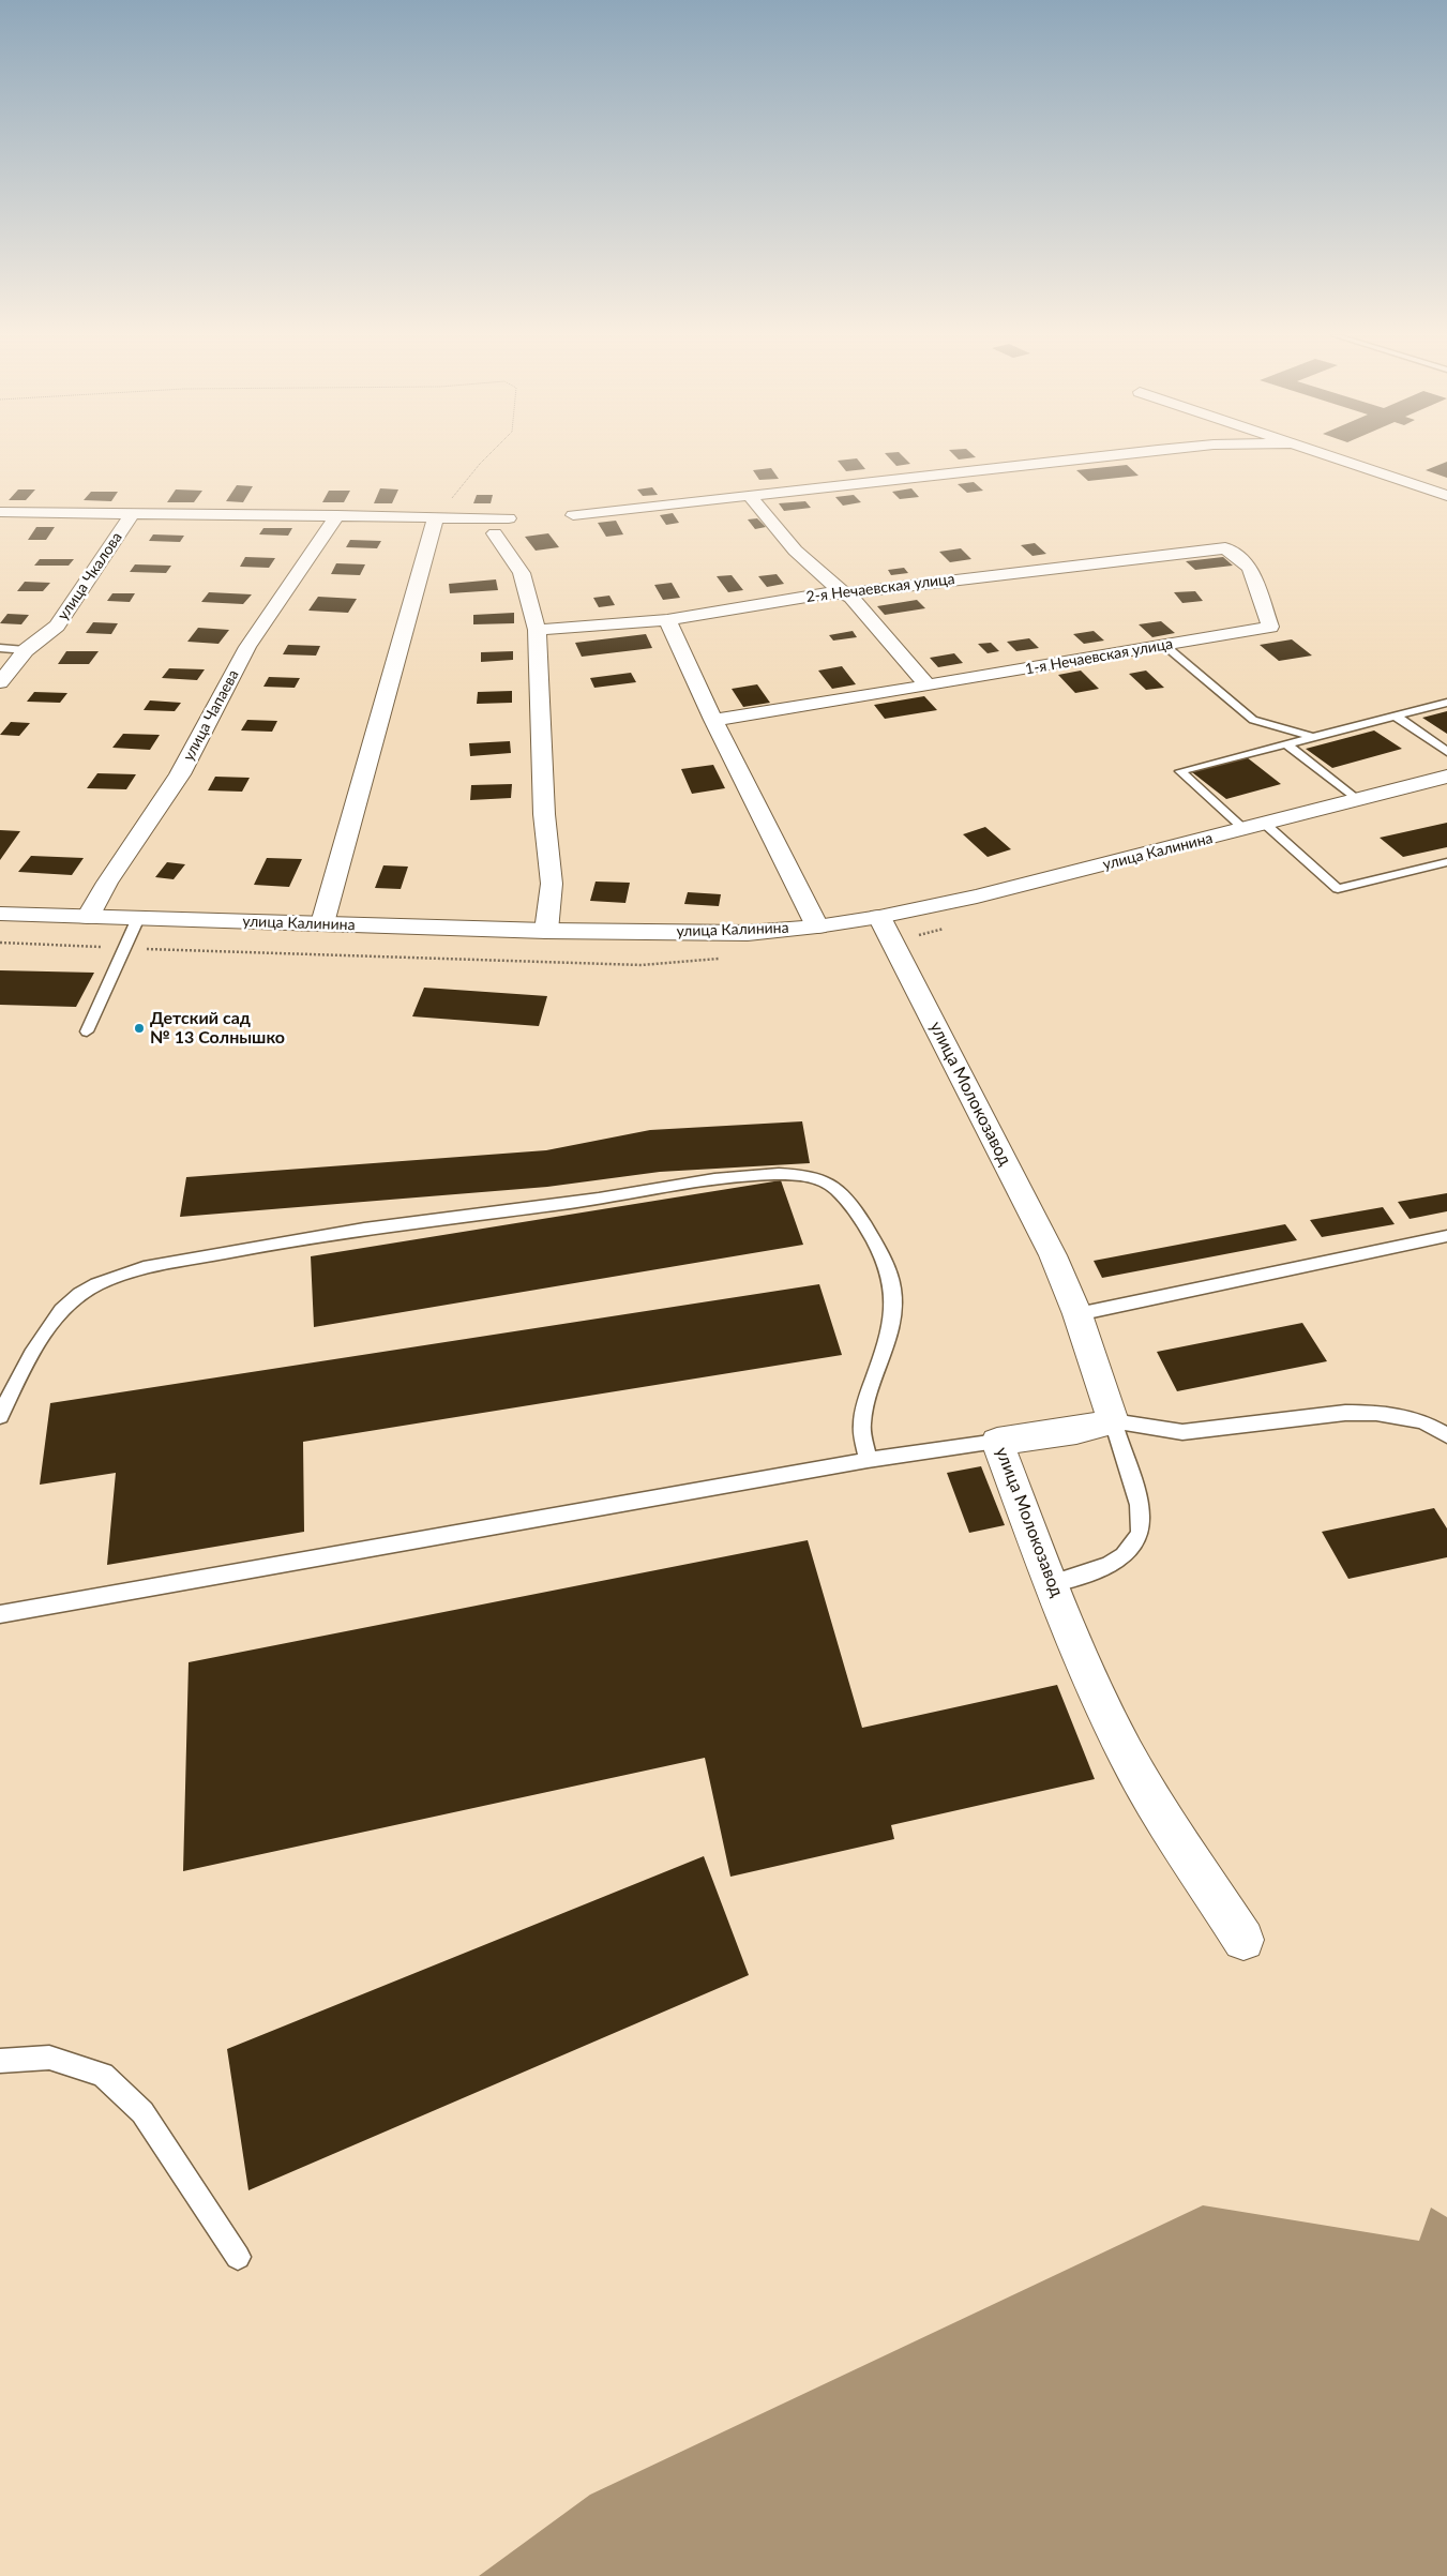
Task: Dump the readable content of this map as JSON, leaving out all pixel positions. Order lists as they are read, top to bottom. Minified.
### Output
{"streets":{"street":["улица Чкалова","2-я Нечаевская улица","1-я Нечаевская улица","улица Чапаева","улица Калинина","улица Молокозавод"]},"crossings":[["2-я Нечаевская улица","1-я Нечаевская улица"],["улица Чапаева","улица Калинина"],["улица Калинина","улица Молокозавод"]],"places":["Детский сад № 13 Солнышко"]}
